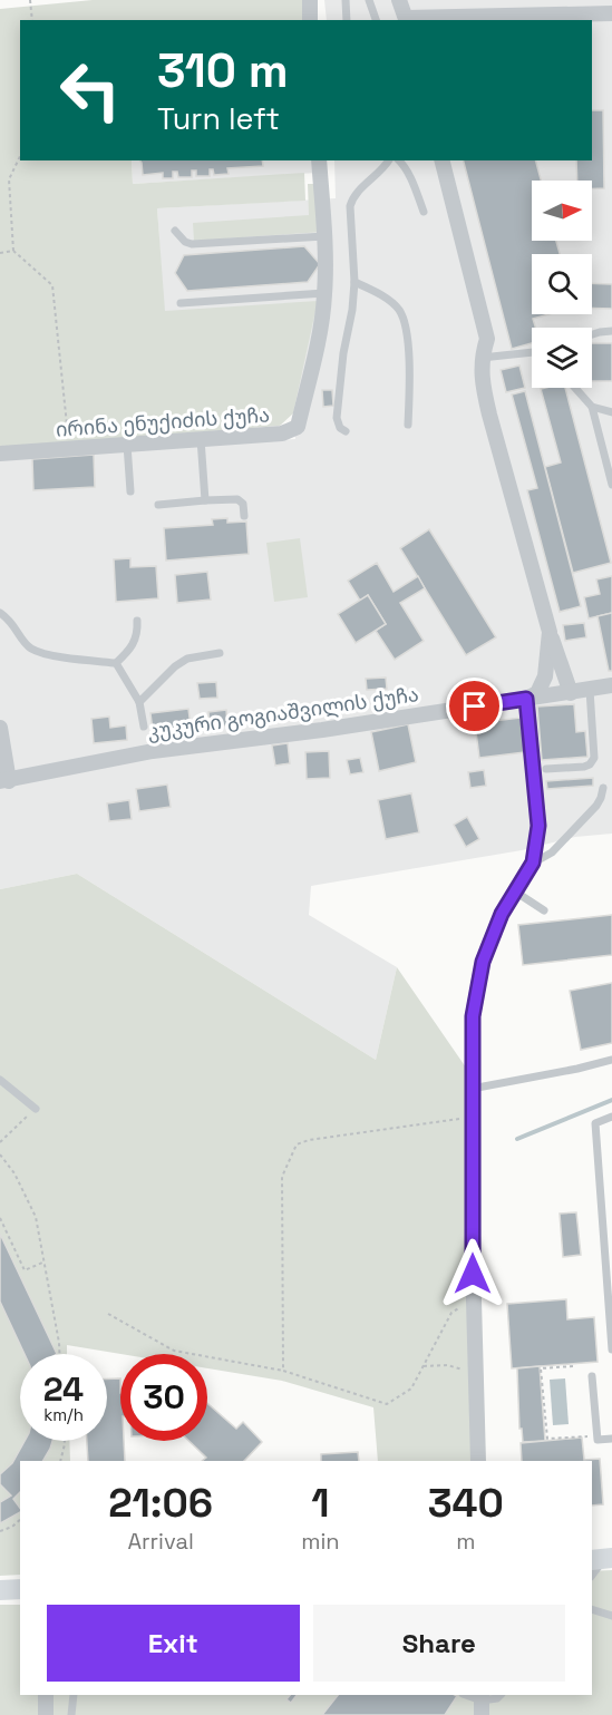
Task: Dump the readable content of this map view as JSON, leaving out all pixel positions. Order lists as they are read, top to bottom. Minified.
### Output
{"streets":{"street":["ირინა ენუქიძის ქუჩა","კუკური გოგიაშვილის ქუჩა"]},"north":"right","page":{"turn":["310 m","Turn left"],"speed":"24 km/h","limit":"30","eta":["21:06","Arrival","1","min","340","m"],"buttons":["Exit","Share"]}}
